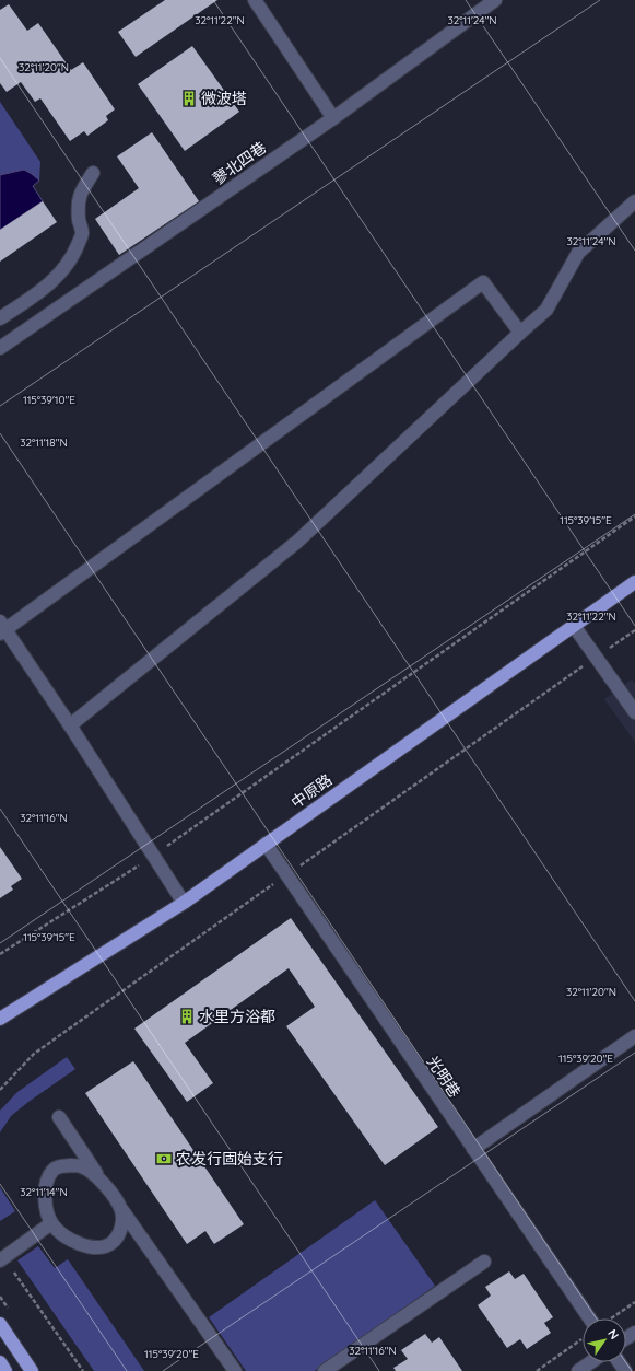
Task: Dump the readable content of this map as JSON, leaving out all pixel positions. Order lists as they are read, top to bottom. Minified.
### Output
{"streets":{"main road":["中原路"],"street":["蓼北四巷","光明巷"]},"crossings":[["中原路","光明巷"]],"places":{"building":["微波塔","水里方浴都"],"bank":["农发行固始支行"]},"north":"top right","coordinates":["32°11'22\"N","32°11'24\"N","32°11'20\"N","115°39'10\"E","32°11'18\"N","115°39'15\"E","32°11'16\"N","115°39'20\"E","32°11'14\"N"]}
